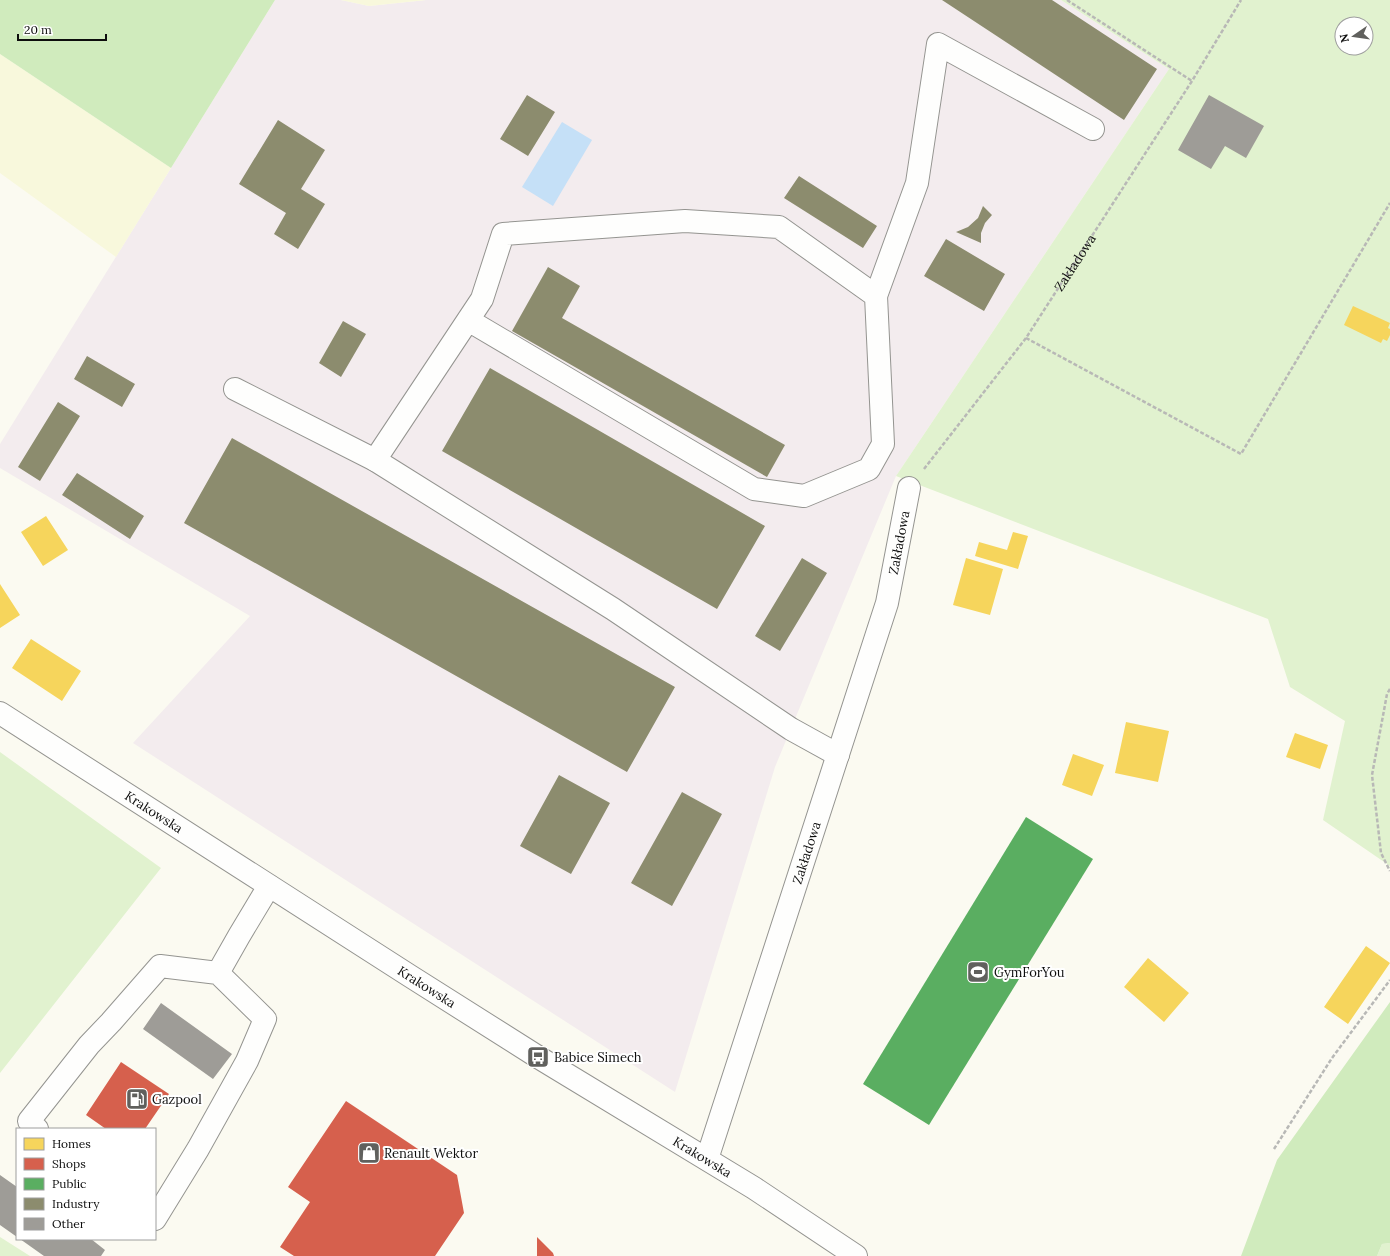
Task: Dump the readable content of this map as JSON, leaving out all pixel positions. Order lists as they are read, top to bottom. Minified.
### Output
{"streets":{"street":["Zakładowa","Krakowska"]},"crossings":[["Zakładowa","Krakowska"]],"places":{"sports":["GymForYou"],"bus stop":["Babice Simech"],"fuel station":["Gazpool"],"shop":["Renault Wektor"]},"legend":["Homes","Shops","Public","Industry","Other"],"scale_bar":"20 m","north":"left"}
